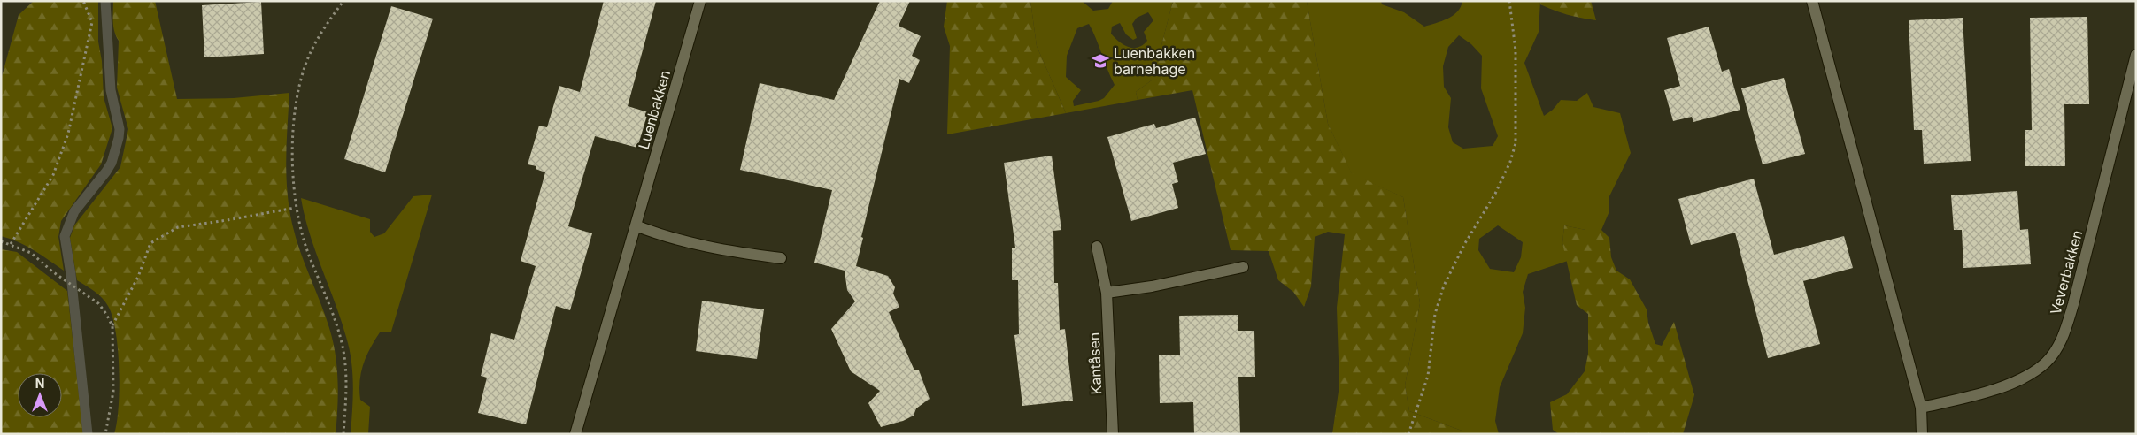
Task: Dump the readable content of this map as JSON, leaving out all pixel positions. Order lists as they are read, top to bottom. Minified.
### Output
{"streets":{"street":["Luenbakken","Veverbakken","Kantåsen"]},"places":{"school or university":["Luenbakken barnehage"]},"north":"top"}
